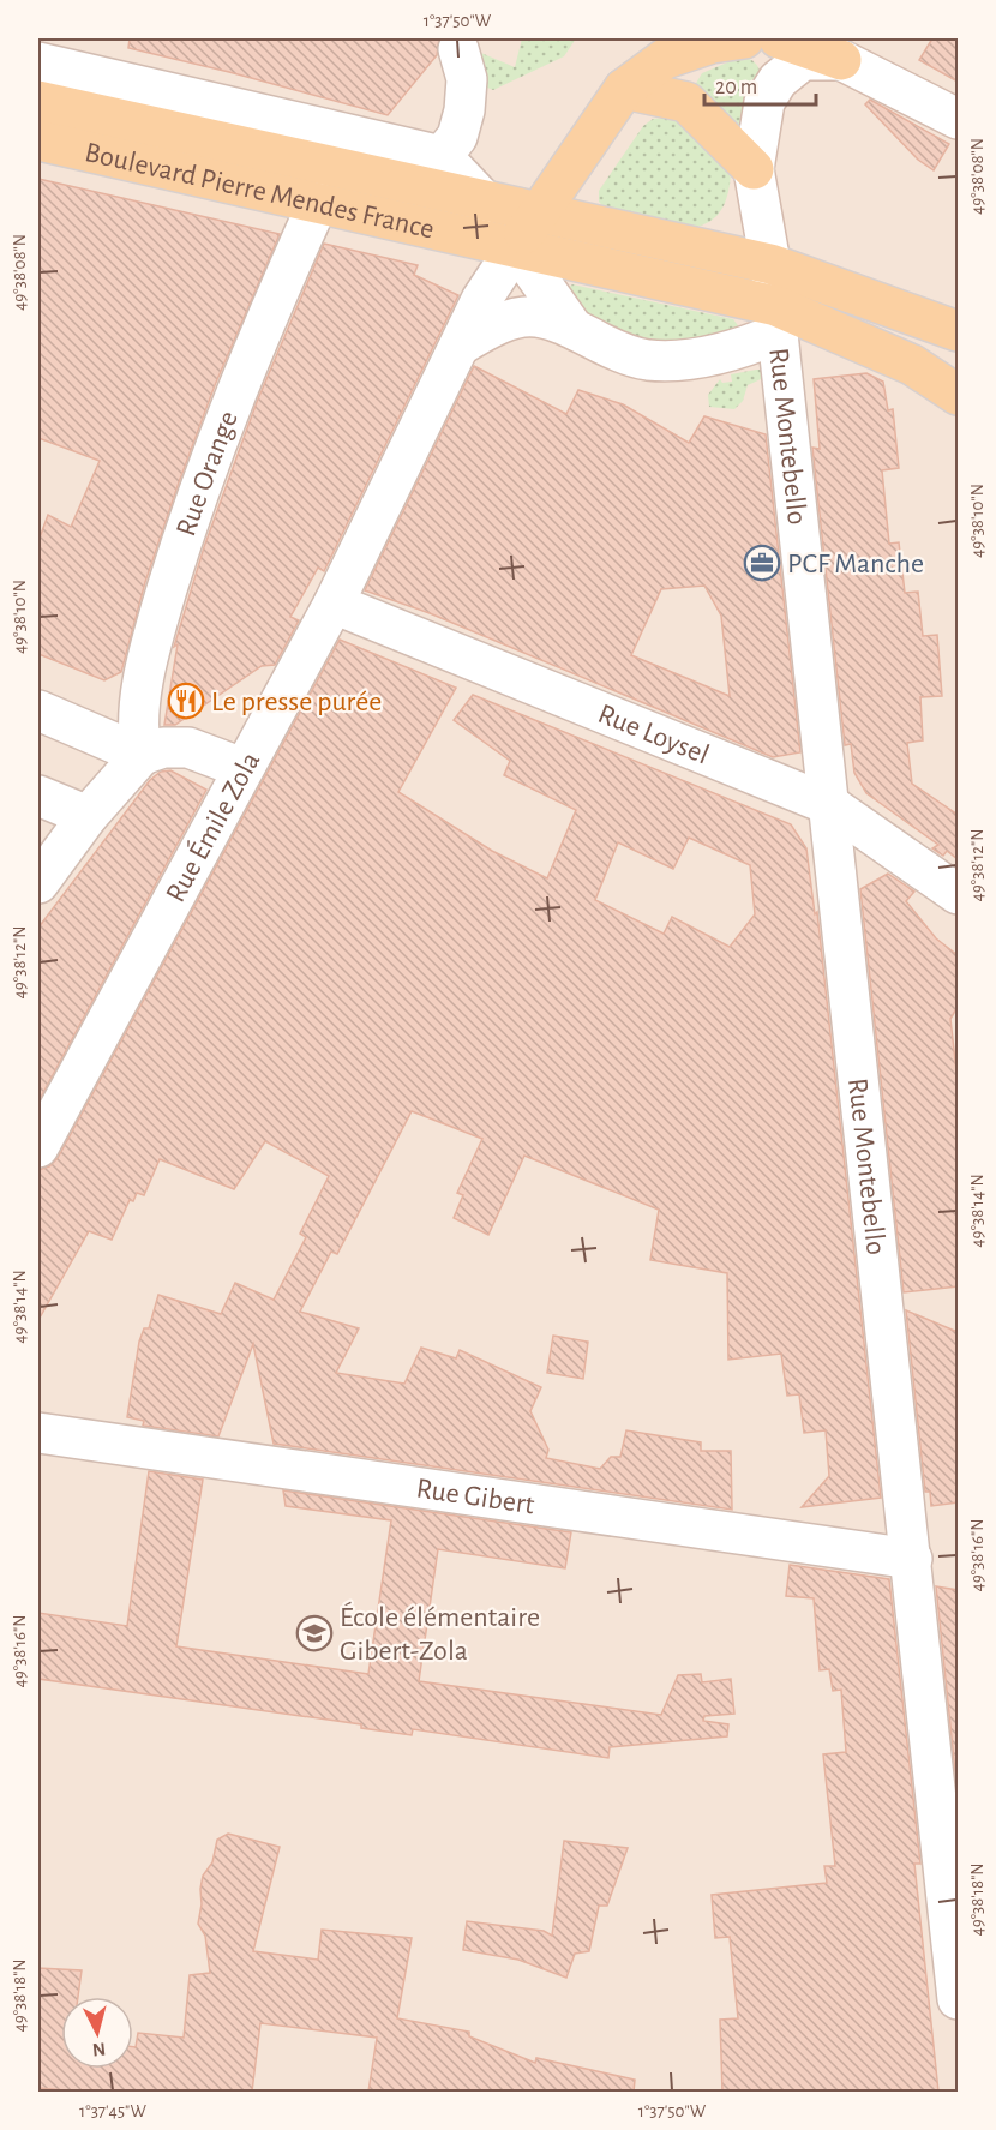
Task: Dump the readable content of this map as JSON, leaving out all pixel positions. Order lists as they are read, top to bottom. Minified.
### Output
{"streets":{"main road":["Boulevard Pierre Mendes France"],"street":["Rue Montebello","Rue Orange","Rue Loysel","Rue Émile Zola","Rue Gibert"]},"crossings":[["Boulevard Pierre Mendes France","Rue Montebello"],["Boulevard Pierre Mendes France","Rue Orange"],["Boulevard Pierre Mendes France","Rue Émile Zola"],["Rue Montebello","Rue Loysel"],["Rue Montebello","Rue Gibert"],["Rue Loysel","Rue Émile Zola"]],"places":{"office":["PCF Manche"],"restaurant":["Le presse purée"],"school or university":["École élémentaire Gibert-Zola"]},"scale_bar":"20 m","north":"bottom","coordinates":["1°37'50\"W","49°38'08\"N","49°38'10\"N","49°38'12\"N","49°38'14\"N","49°38'16\"N","49°38'18\"N","1°37'45\"W"]}
